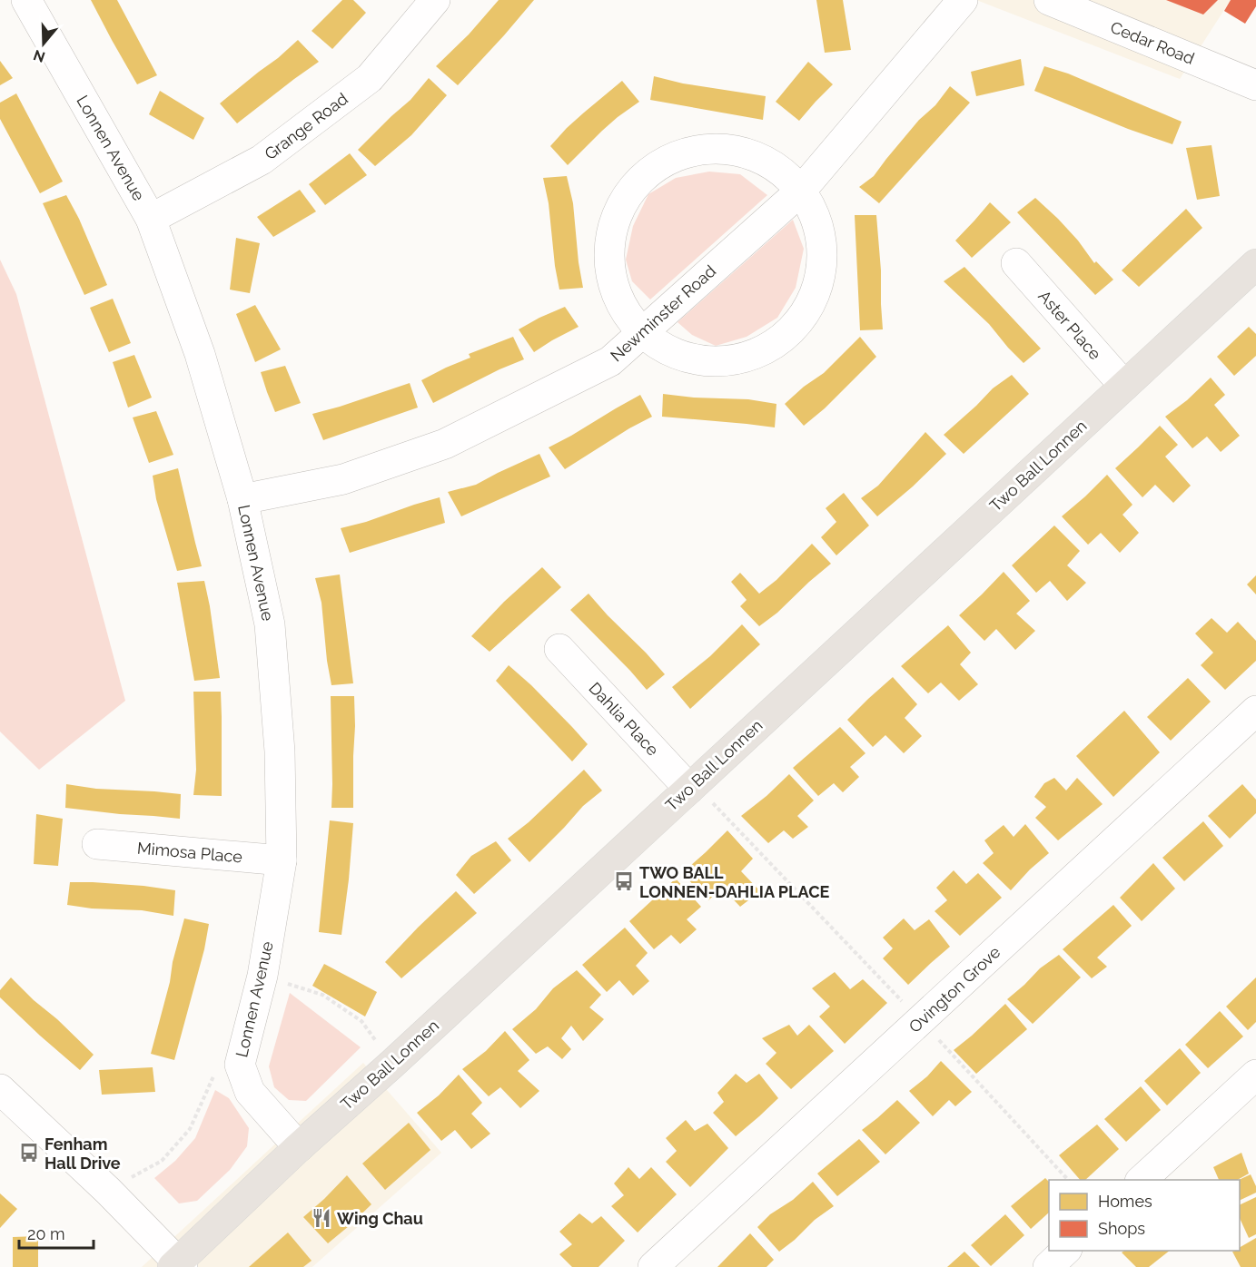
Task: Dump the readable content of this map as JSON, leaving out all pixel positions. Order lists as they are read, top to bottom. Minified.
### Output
{"streets":{"main road":["Two Ball Lonnen"],"street":["Cedar Road","Grange Road","Lonnen Avenue","Newminster Road","Aster Place","Dahlia Place","Mimosa Place","Ovington Grove"]},"crossings":[["Grange Road","Lonnen Avenue"],["Lonnen Avenue","Newminster Road"],["Lonnen Avenue","Two Ball Lonnen"],["Lonnen Avenue","Mimosa Place"],["Aster Place","Two Ball Lonnen"],["Two Ball Lonnen","Dahlia Place"]],"places":{"bus stop":["TWO BALL LONNEN-DAHLIA PLACE","Fenham Hall Drive"],"restaurant":["Wing Chau"]},"legend":["Homes","Shops"],"scale_bar":"20 m","north":"bottom"}
